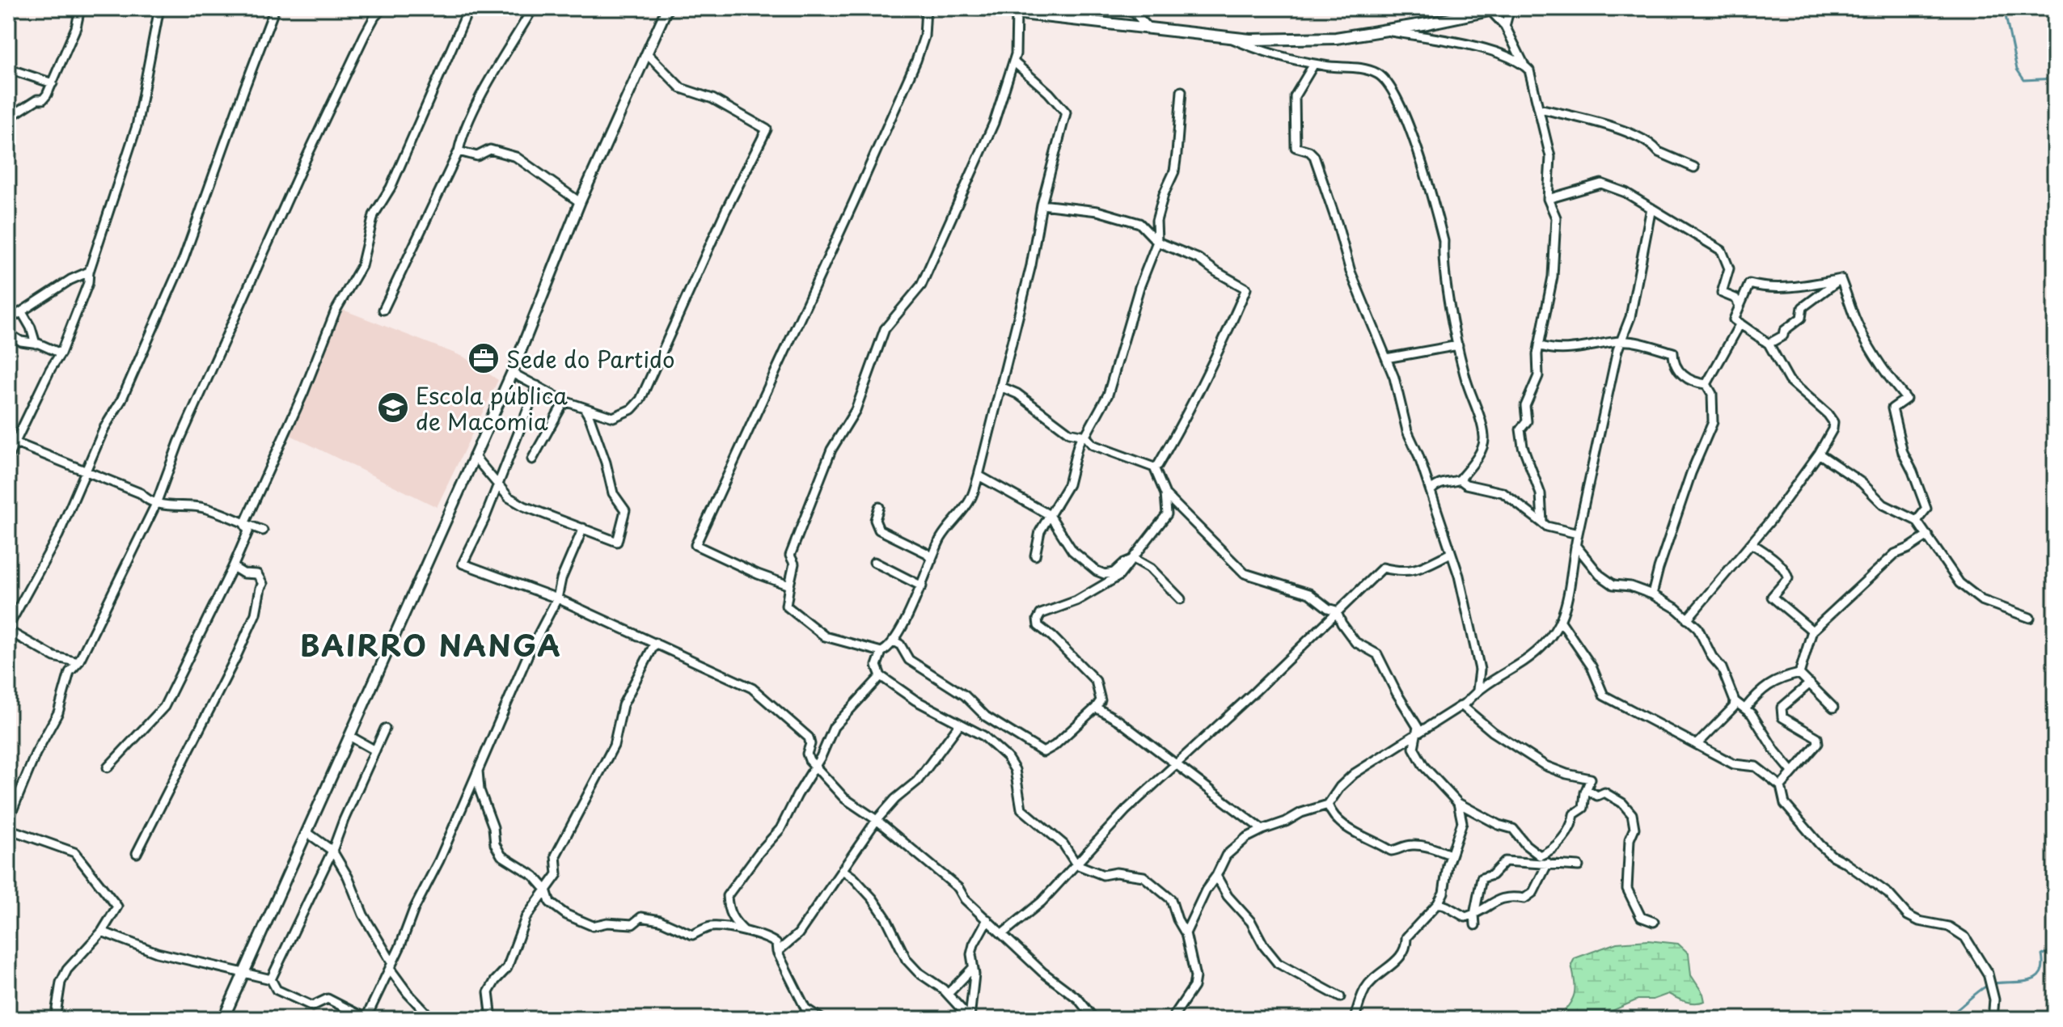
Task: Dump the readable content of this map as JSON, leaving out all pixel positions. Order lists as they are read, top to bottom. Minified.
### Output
{"districts":["BAIRRO NANGA"],"places":{"office":["Sede do Partido"],"school or university":["Escola pública de Macomia"]}}
